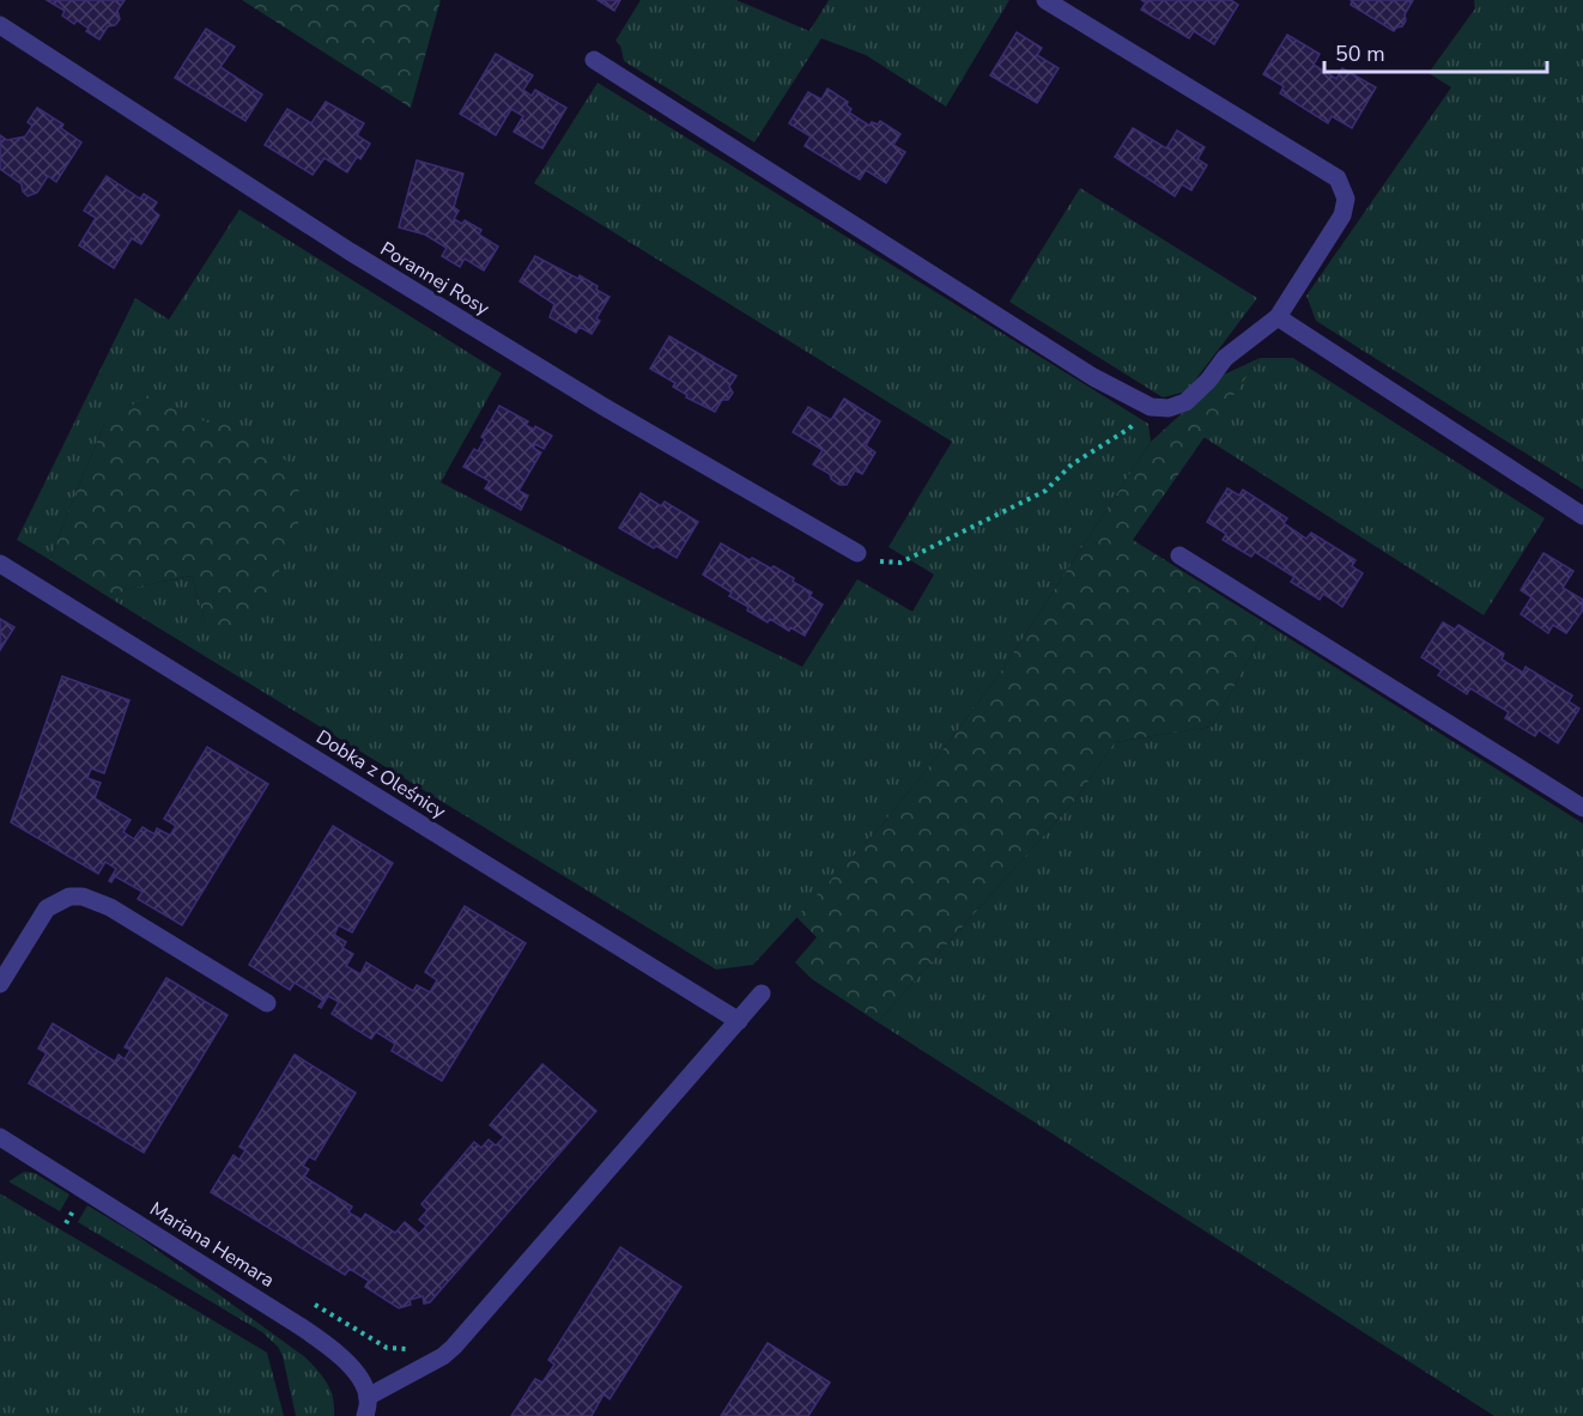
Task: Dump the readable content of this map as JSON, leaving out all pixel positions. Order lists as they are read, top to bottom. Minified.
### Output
{"streets":{"street":["Porannej Rosy","Dobka z Oleśnicy","Mariana Hemara"]},"scale_bar":"50 m"}
